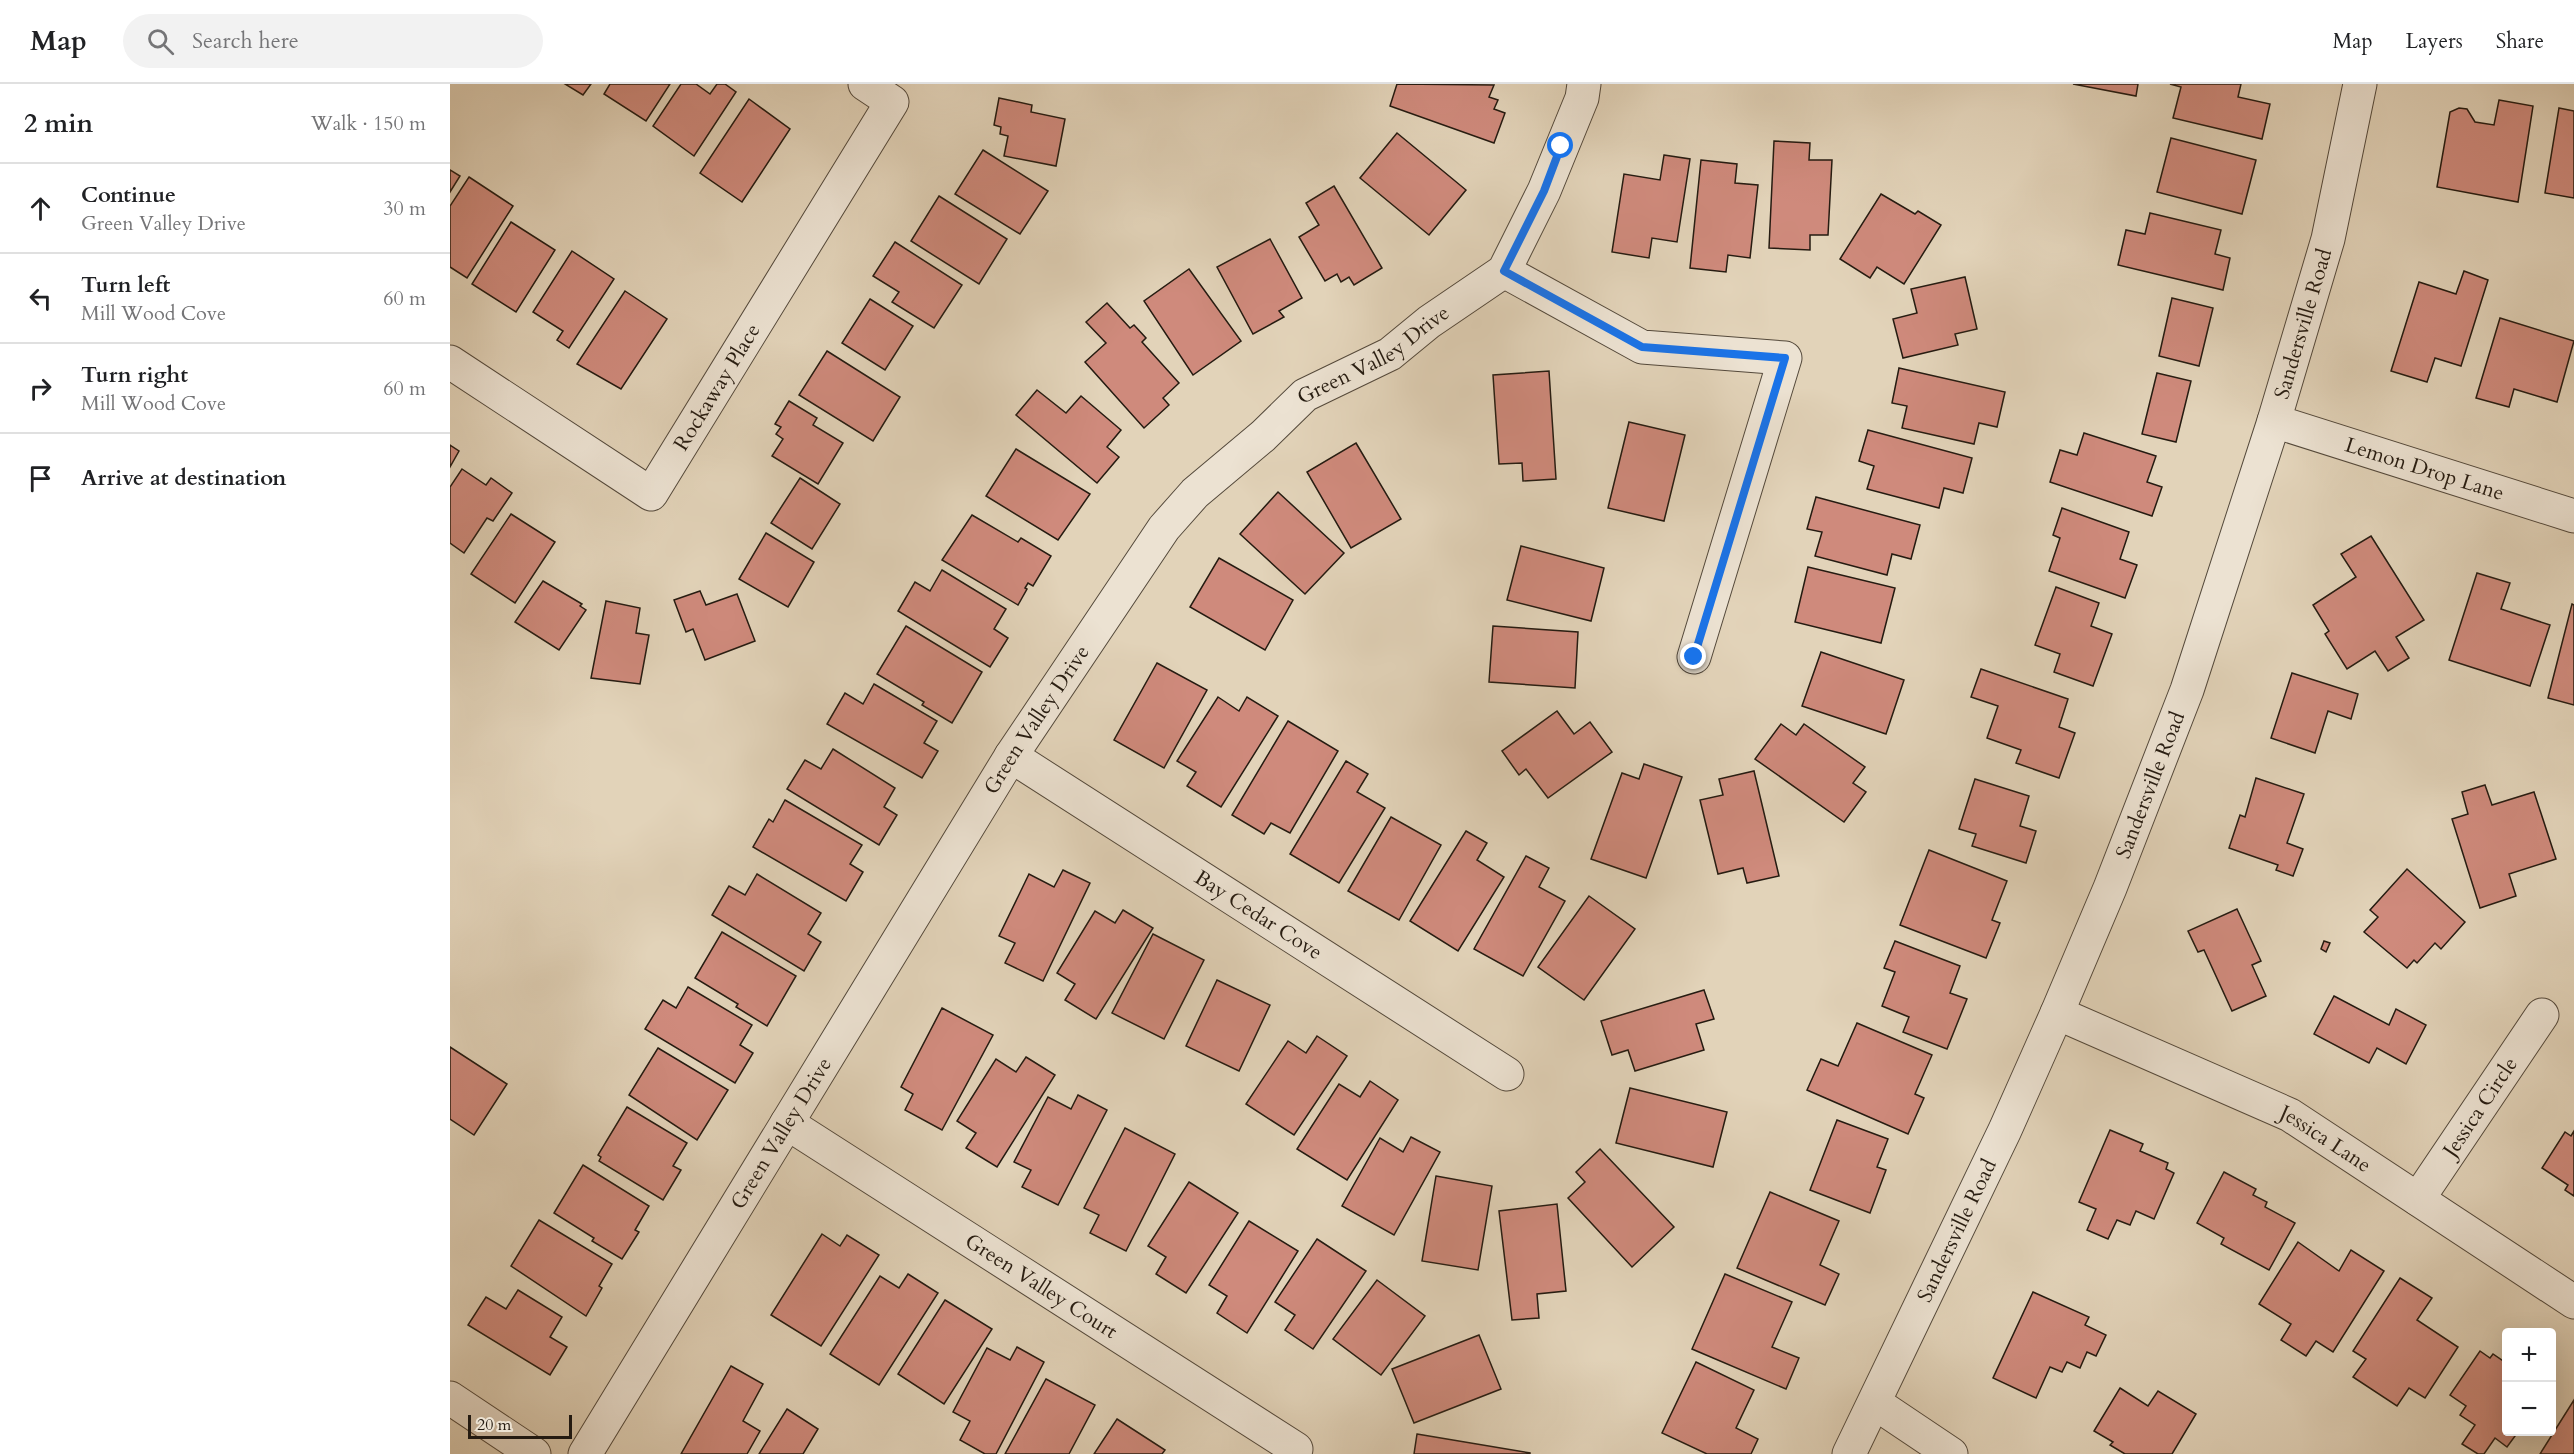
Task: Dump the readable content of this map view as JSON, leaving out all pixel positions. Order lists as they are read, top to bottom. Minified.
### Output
{"streets":{"street":["Sandersville Road","Green Valley Drive","Rockaway Place","Lemon Drop Lane","Bay Cedar Cove","Jessica Circle","Jessica Lane","Green Valley Court"]},"crossings":[["Sandersville Road","Lemon Drop Lane"],["Sandersville Road","Jessica Lane"],["Green Valley Drive","Bay Cedar Cove"],["Green Valley Drive","Green Valley Court"],["Jessica Circle","Jessica Lane"]],"scale_bar":"20 m","page":{"header":"Map","search":"Search here","nav":["Map","Layers","Share"],"heading":["2 min","Walk · 150 m"],"list":[["Continue","Green Valley Drive","30 m"],["Turn left","Mill Wood Cove","60 m"],["Turn right","Mill Wood Cove","60 m"],"Arrive at destination"],"map_buttons":["+","−"],"scale":"20 m"}}
